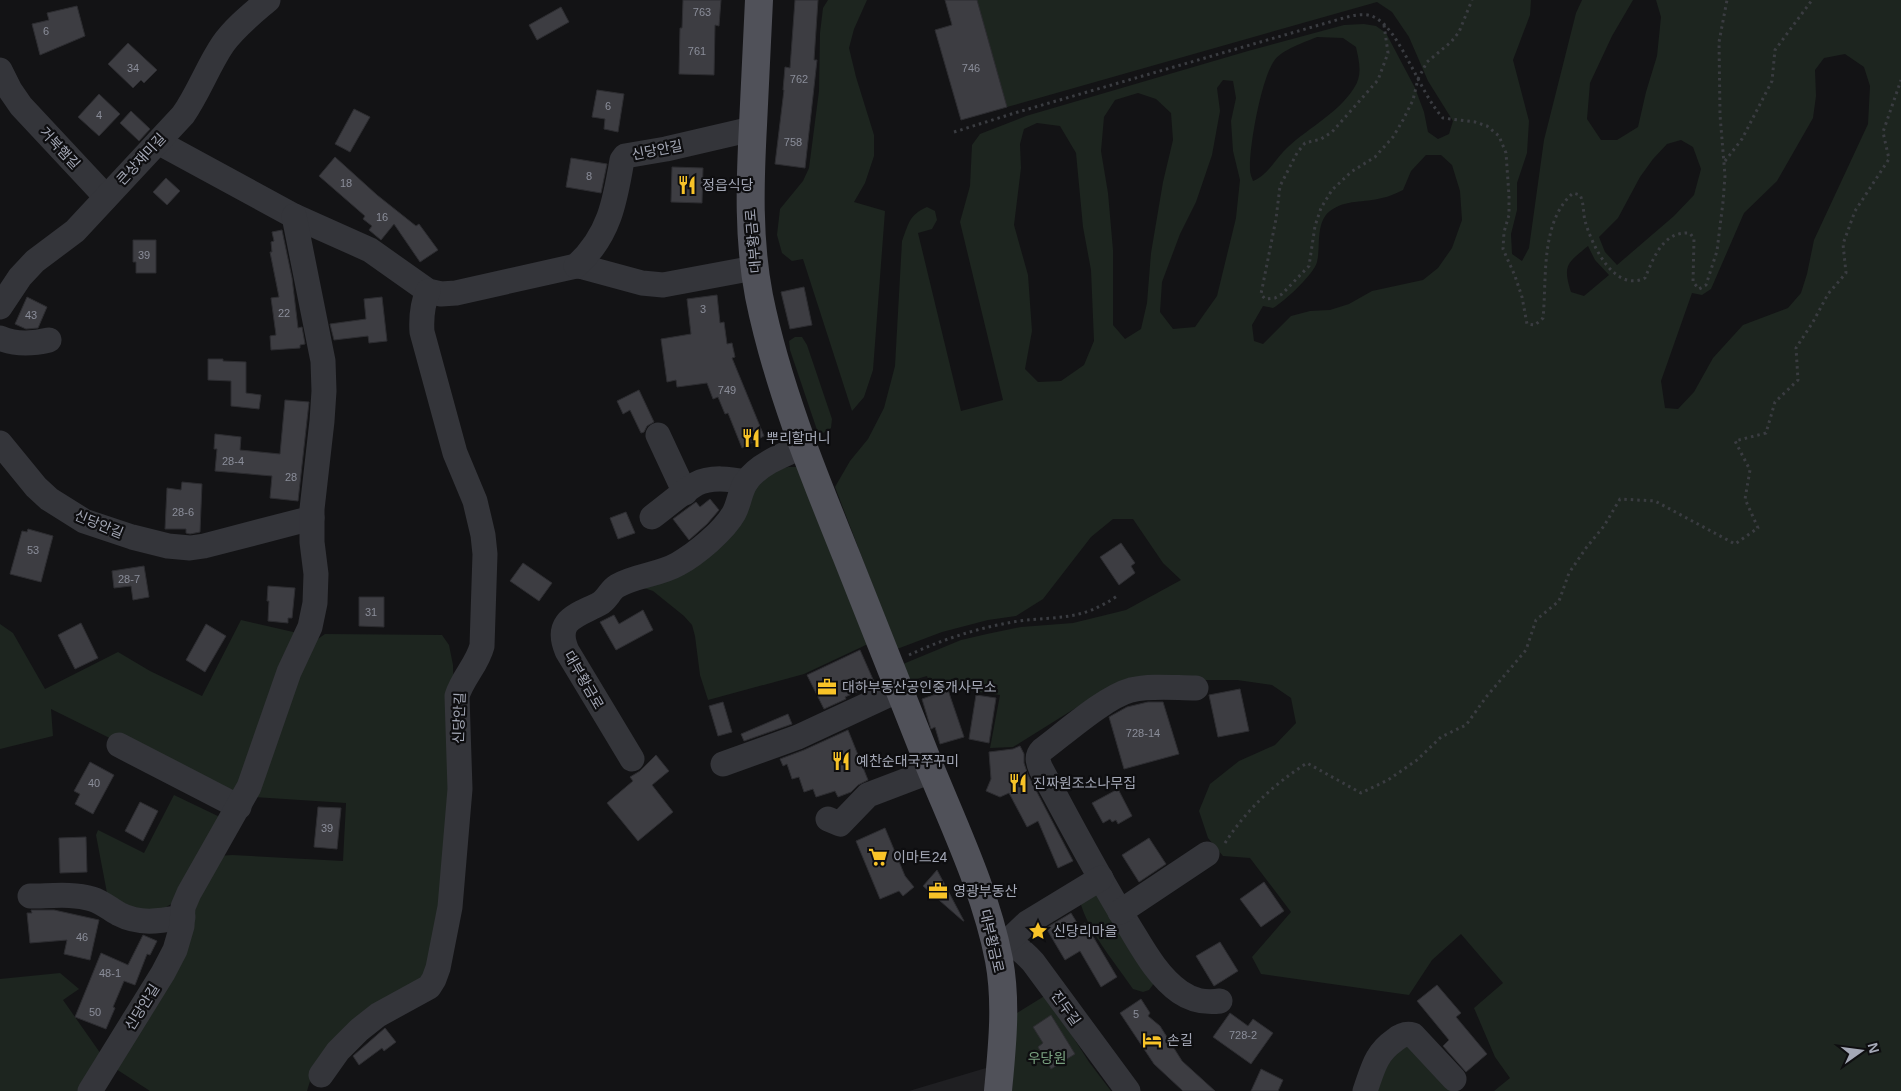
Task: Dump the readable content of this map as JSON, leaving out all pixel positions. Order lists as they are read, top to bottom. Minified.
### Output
{"streets":{"main road":["대부황금로"],"street":["거북햄길","신당안길","큰상재미길","진두길"]},"crossings":[["거북햄길","큰상재미길"],["신당안길","대부황금로"],["대부황금로","진두길"]],"parks":["우당원"],"places":{"restaurant":["정읍식당","뿌리할머니","예찬순대국쭈꾸미","진짜원조소나무집"],"office":["대하부동산공인중개사무소","영광부동산"],"supermarket":["이마트24"],"place":["신당리마을"],"hotel":["손길"]},"house_numbers":["763","6","761","34","746","762","6","4","758","8","18","16","39","3","22","43","749","28-4","28","28-6","53","28-7","31","728-14","40","39","46","48-1","50","5","728-2"],"north":"right"}
